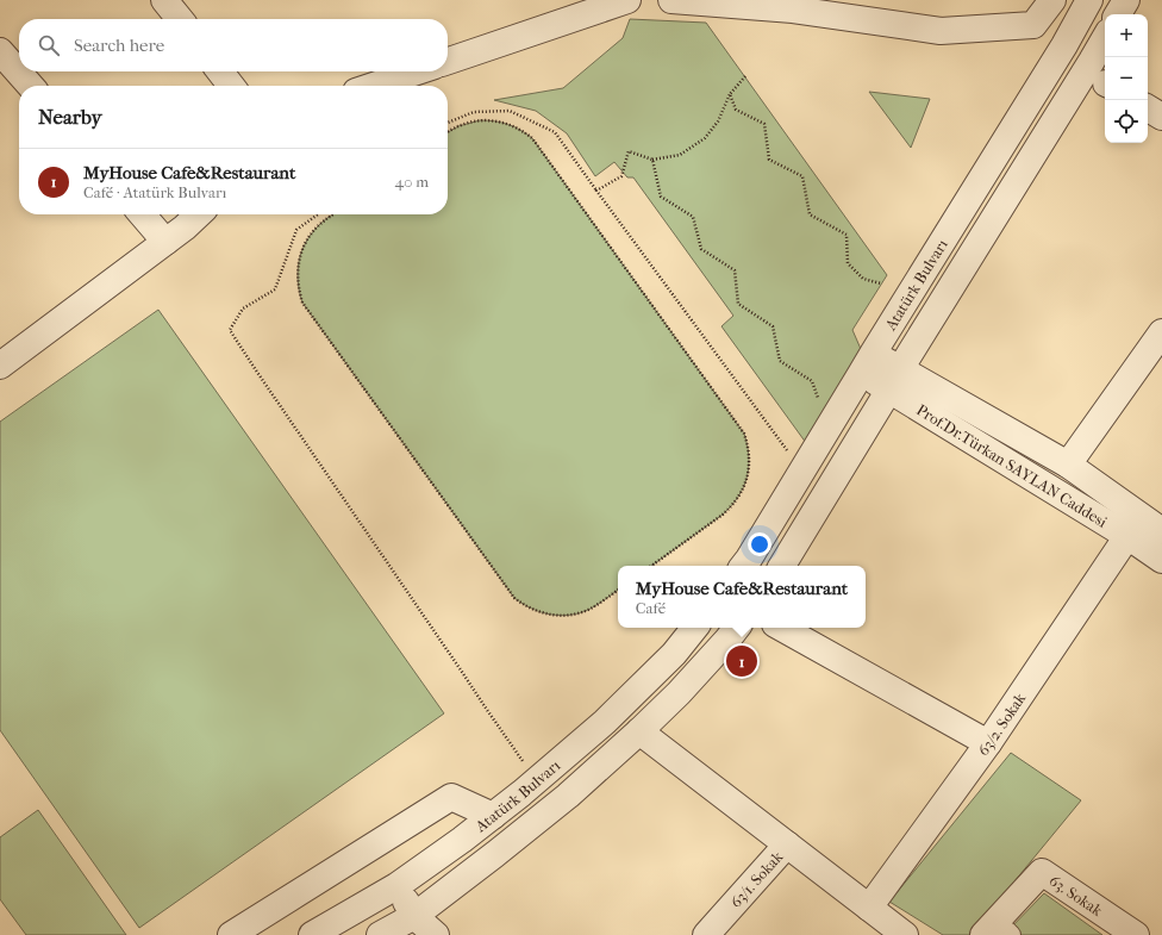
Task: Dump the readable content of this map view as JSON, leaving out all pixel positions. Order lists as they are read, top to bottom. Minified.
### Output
{"streets":{"street":["Atatürk Bulvarı","Prof.Dr.Türkan SAYLAN Caddesi","63/2. Sokak","63/1. Sokak","63. Sokak"]},"crossings":[["Atatürk Bulvarı","Prof.Dr.Türkan SAYLAN Caddesi"],["Prof.Dr.Türkan SAYLAN Caddesi","63/2. Sokak"]],"page":{"map_buttons":["+","−"],"search":"Search here","heading":"Nearby","list":[{"mark":"1","name":"MyHouse Cafe&Restaurant","note":"Café · Atatürk Bulvarı","value":"40 m"}],"popup":["MyHouse Cafe&Restaurant","Café"],"pins":"1"}}
